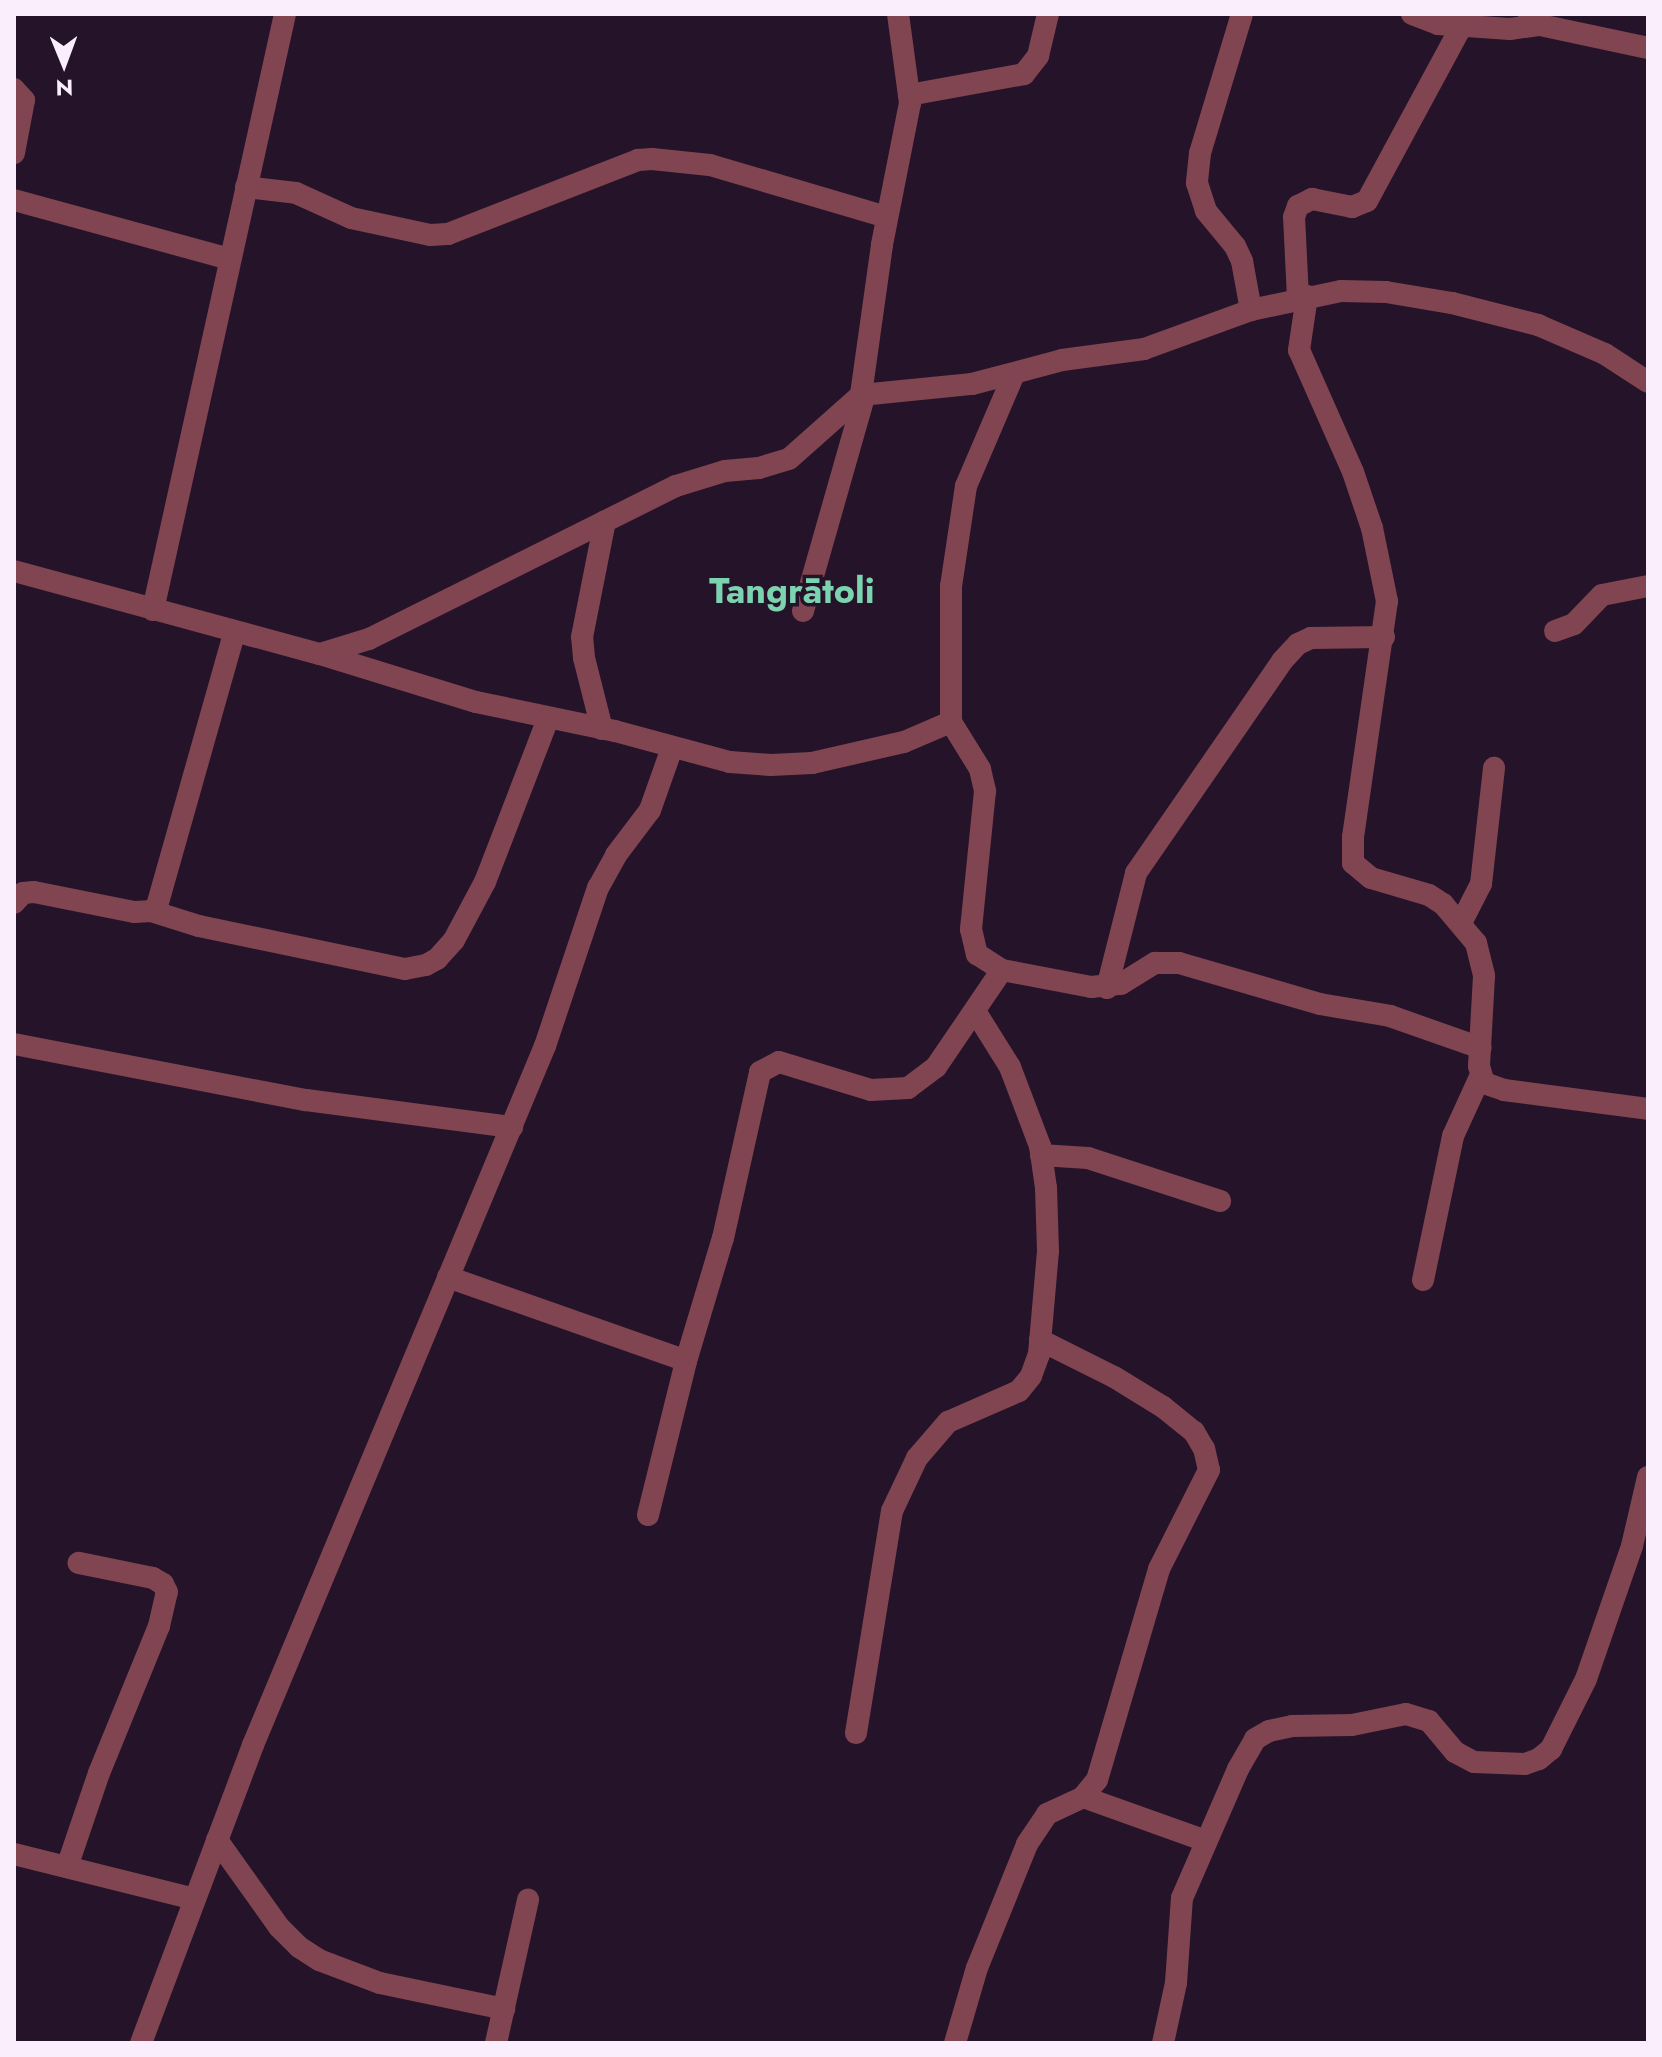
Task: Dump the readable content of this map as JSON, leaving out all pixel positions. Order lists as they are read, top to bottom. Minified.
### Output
{"districts":["Tangrātoli"],"north":"bottom"}
